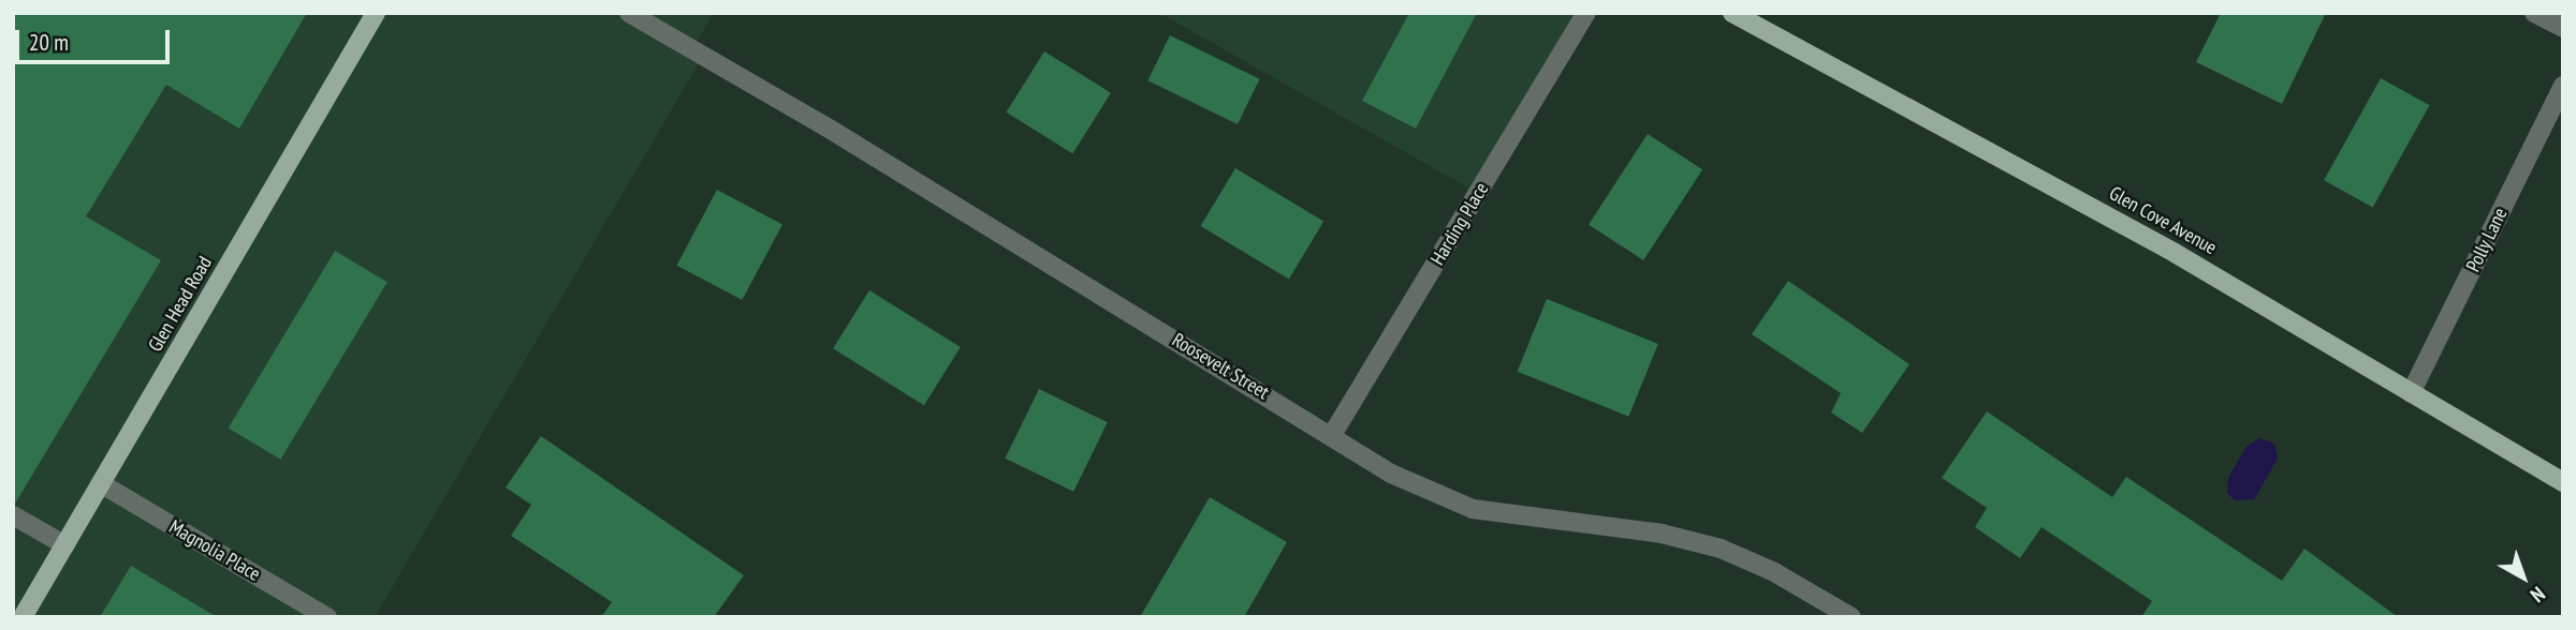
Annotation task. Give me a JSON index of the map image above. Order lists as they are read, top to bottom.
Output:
{
  "streets": {
    "main road": ["Glen Cove Avenue", "Glen Head Road"],
    "street": [
      "Harding Place",
      "Polly Lane",
      "Roosevelt Street",
      "Magnolia Place"
    ]
  },
  "crossings": [
    ["Glen Cove Avenue", "Polly Lane"],
    ["Harding Place", "Roosevelt Street"],
    ["Glen Head Road", "Magnolia Place"]
  ],
  "scale_bar": "20 m",
  "north": "bottom right"
}
